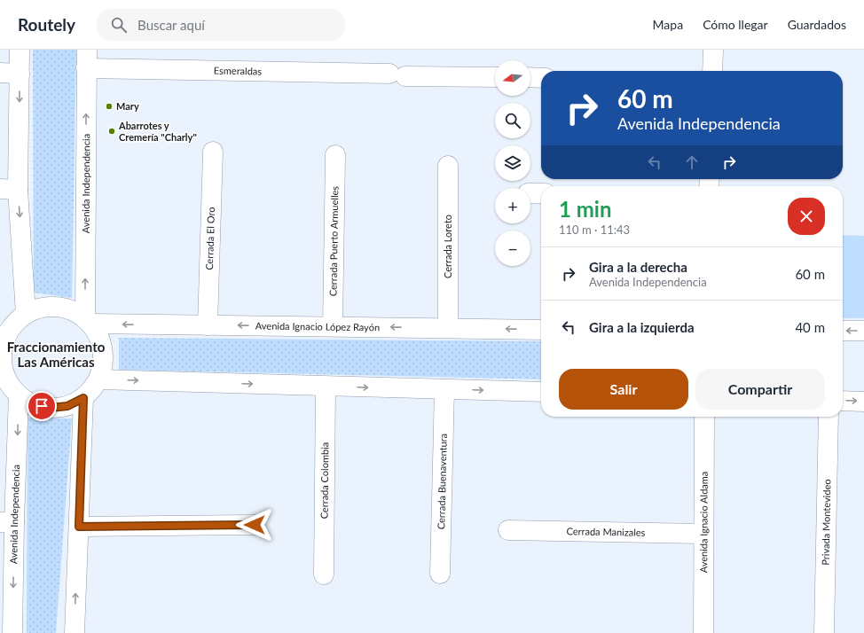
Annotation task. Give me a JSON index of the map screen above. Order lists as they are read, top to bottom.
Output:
{
  "streets": {
    "street": [
      "Esmeraldas",
      "Avenida Independencia",
      "Cerrada El Oro",
      "Cerrada Puerto Armuelles",
      "Cerrada Loreto",
      "Avenida Ignacio López Rayón",
      "Cerrada Colombia",
      "Cerrada Buenaventura",
      "Avenida Ignacio Aldama",
      "Privada Montevideo",
      "Cerrada Manizales"
    ]
  },
  "crossings": [
    ["Esmeraldas", "Avenida Independencia"],
    ["Avenida Independencia", "Avenida Ignacio López Rayón"],
    ["Cerrada El Oro", "Avenida Ignacio López Rayón"],
    ["Cerrada Puerto Armuelles", "Avenida Ignacio López Rayón"],
    ["Cerrada Loreto", "Avenida Ignacio López Rayón"],
    ["Avenida Ignacio Aldama", "Cerrada Manizales"]
  ],
  "districts": ["Fraccionamiento Las Américas"],
  "places": ["Mary", "Abarrotes y Cremería \"Charly\""],
  "north": "left",
  "page": {
    "header": "Routely",
    "search": "Buscar aquí",
    "nav": ["Mapa", "Cómo llegar", "Guardados"],
    "map_buttons": ["+", "−"],
    "turn": ["60 m", "Avenida Independencia"],
    "heading": ["1 min", "110 m · 11:43"],
    "list": [
      {
        "name": "Gira a la derecha",
        "note": "Avenida Independencia",
        "value": "60 m"
      },
      {
        "name": "Gira a la izquierda",
        "value": "40 m"
      }
    ],
    "buttons": ["Salir", "Compartir"]
  }
}
